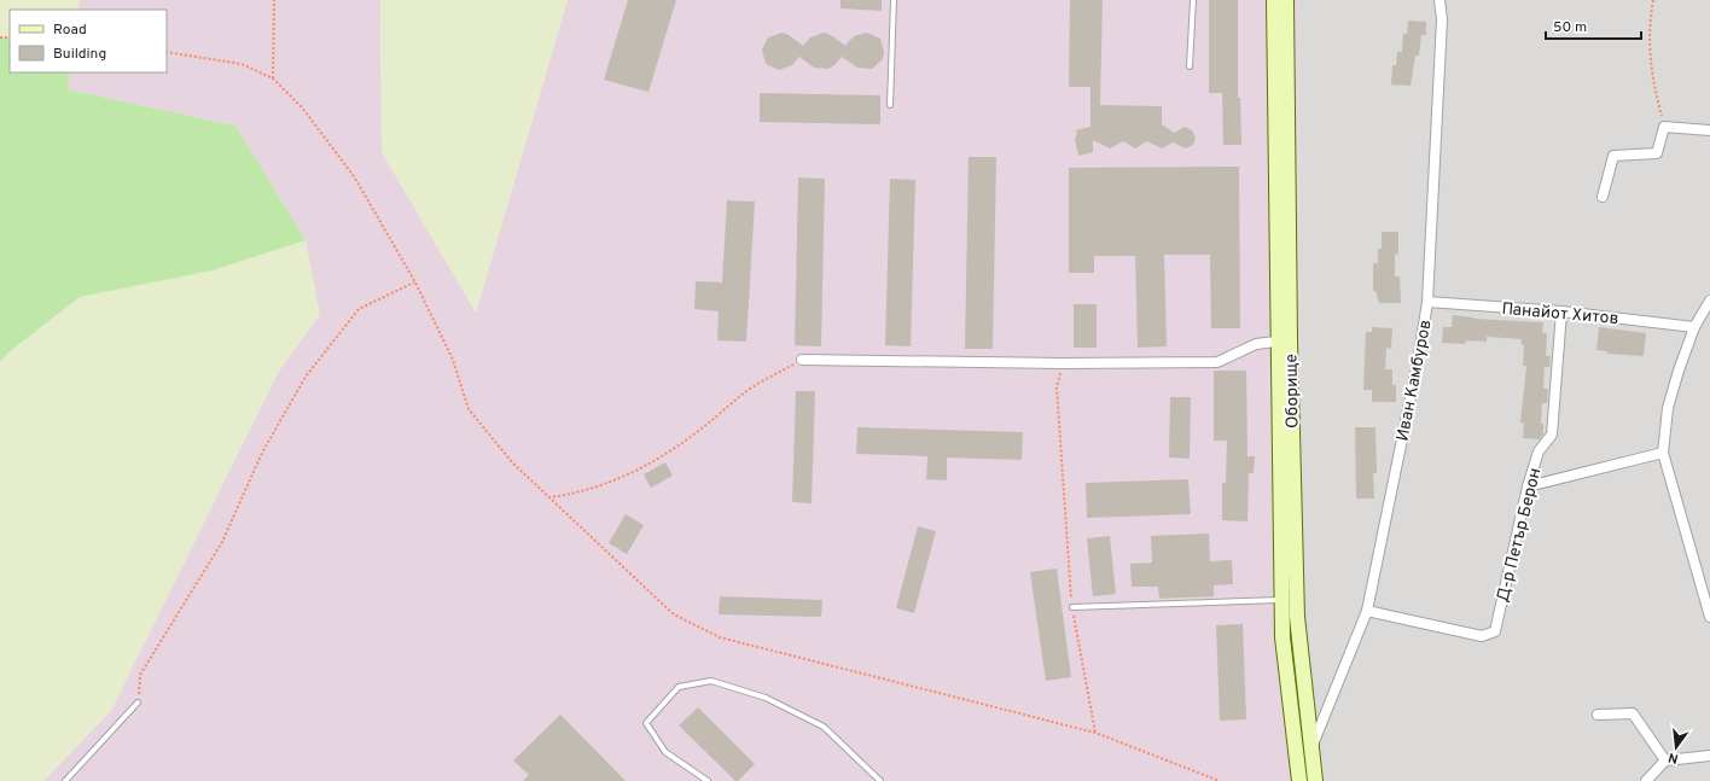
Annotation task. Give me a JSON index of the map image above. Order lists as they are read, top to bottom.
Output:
{
  "streets": {
    "main road": ["Оборище"],
    "street": ["Панайот Хитов", "Иван Камбуров", "Д-р Петър Берон"]
  },
  "crossings": [
    ["Панайот Хитов", "Иван Камбуров"],
    ["Панайот Хитов", "Д-р Петър Берон"],
    ["Иван Камбуров", "Оборище"],
    ["Иван Камбуров", "Д-р Петър Берон"]
  ],
  "legend": ["Road", "Building"],
  "scale_bar": "50 m",
  "north": "bottom"
}
